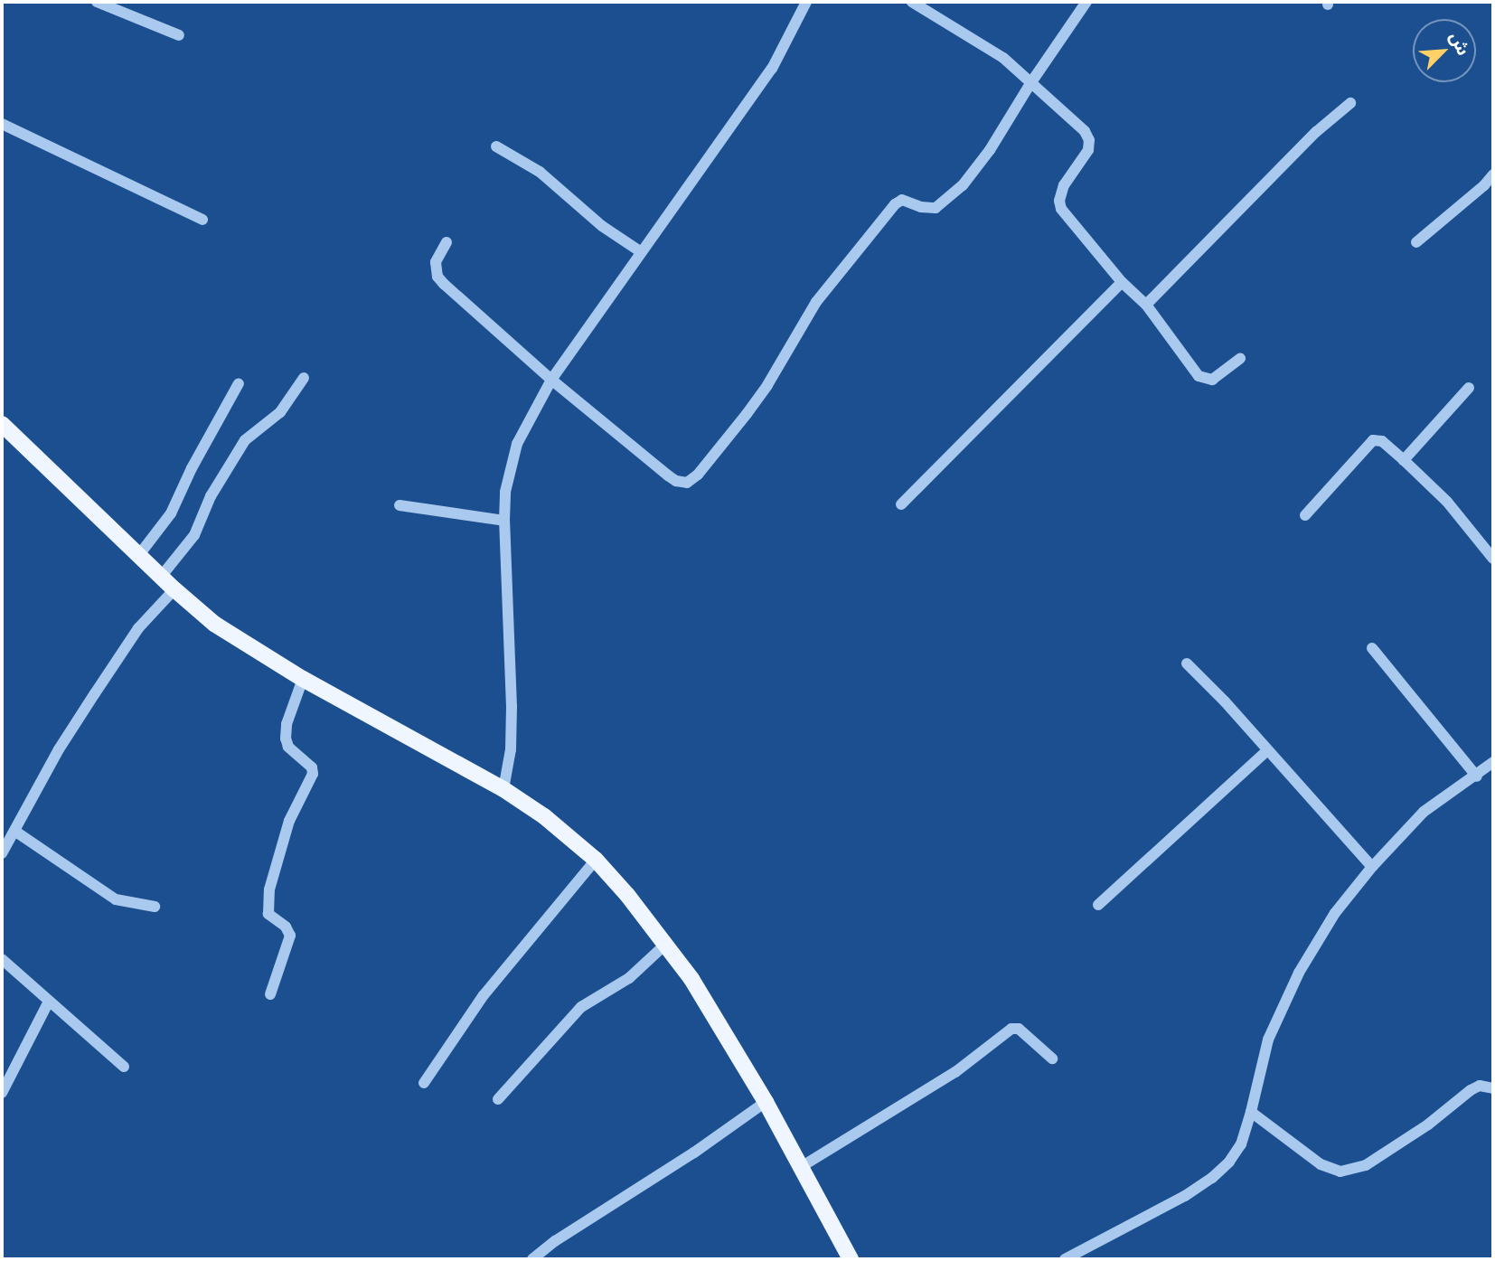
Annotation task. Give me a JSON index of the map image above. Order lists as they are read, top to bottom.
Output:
{
  "north": "top right"
}
